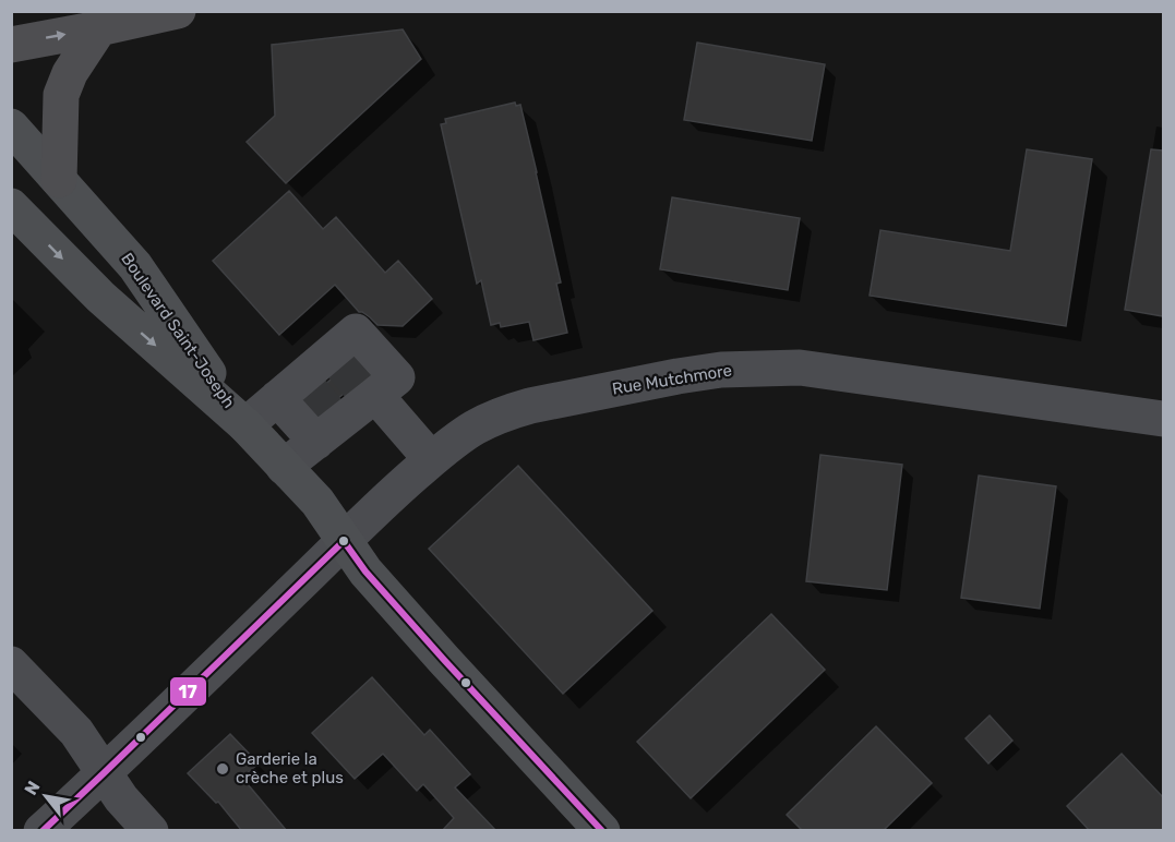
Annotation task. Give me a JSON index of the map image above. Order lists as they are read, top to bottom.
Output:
{
  "streets": {
    "main road": ["Boulevard Saint-Joseph"],
    "street": ["Rue Mutchmore"]
  },
  "crossings": [
    ["Boulevard Saint-Joseph", "Rue Mutchmore"]
  ],
  "places": ["Garderie la crèche et plus"],
  "lines": ["transit line 17"],
  "north": "top left"
}
